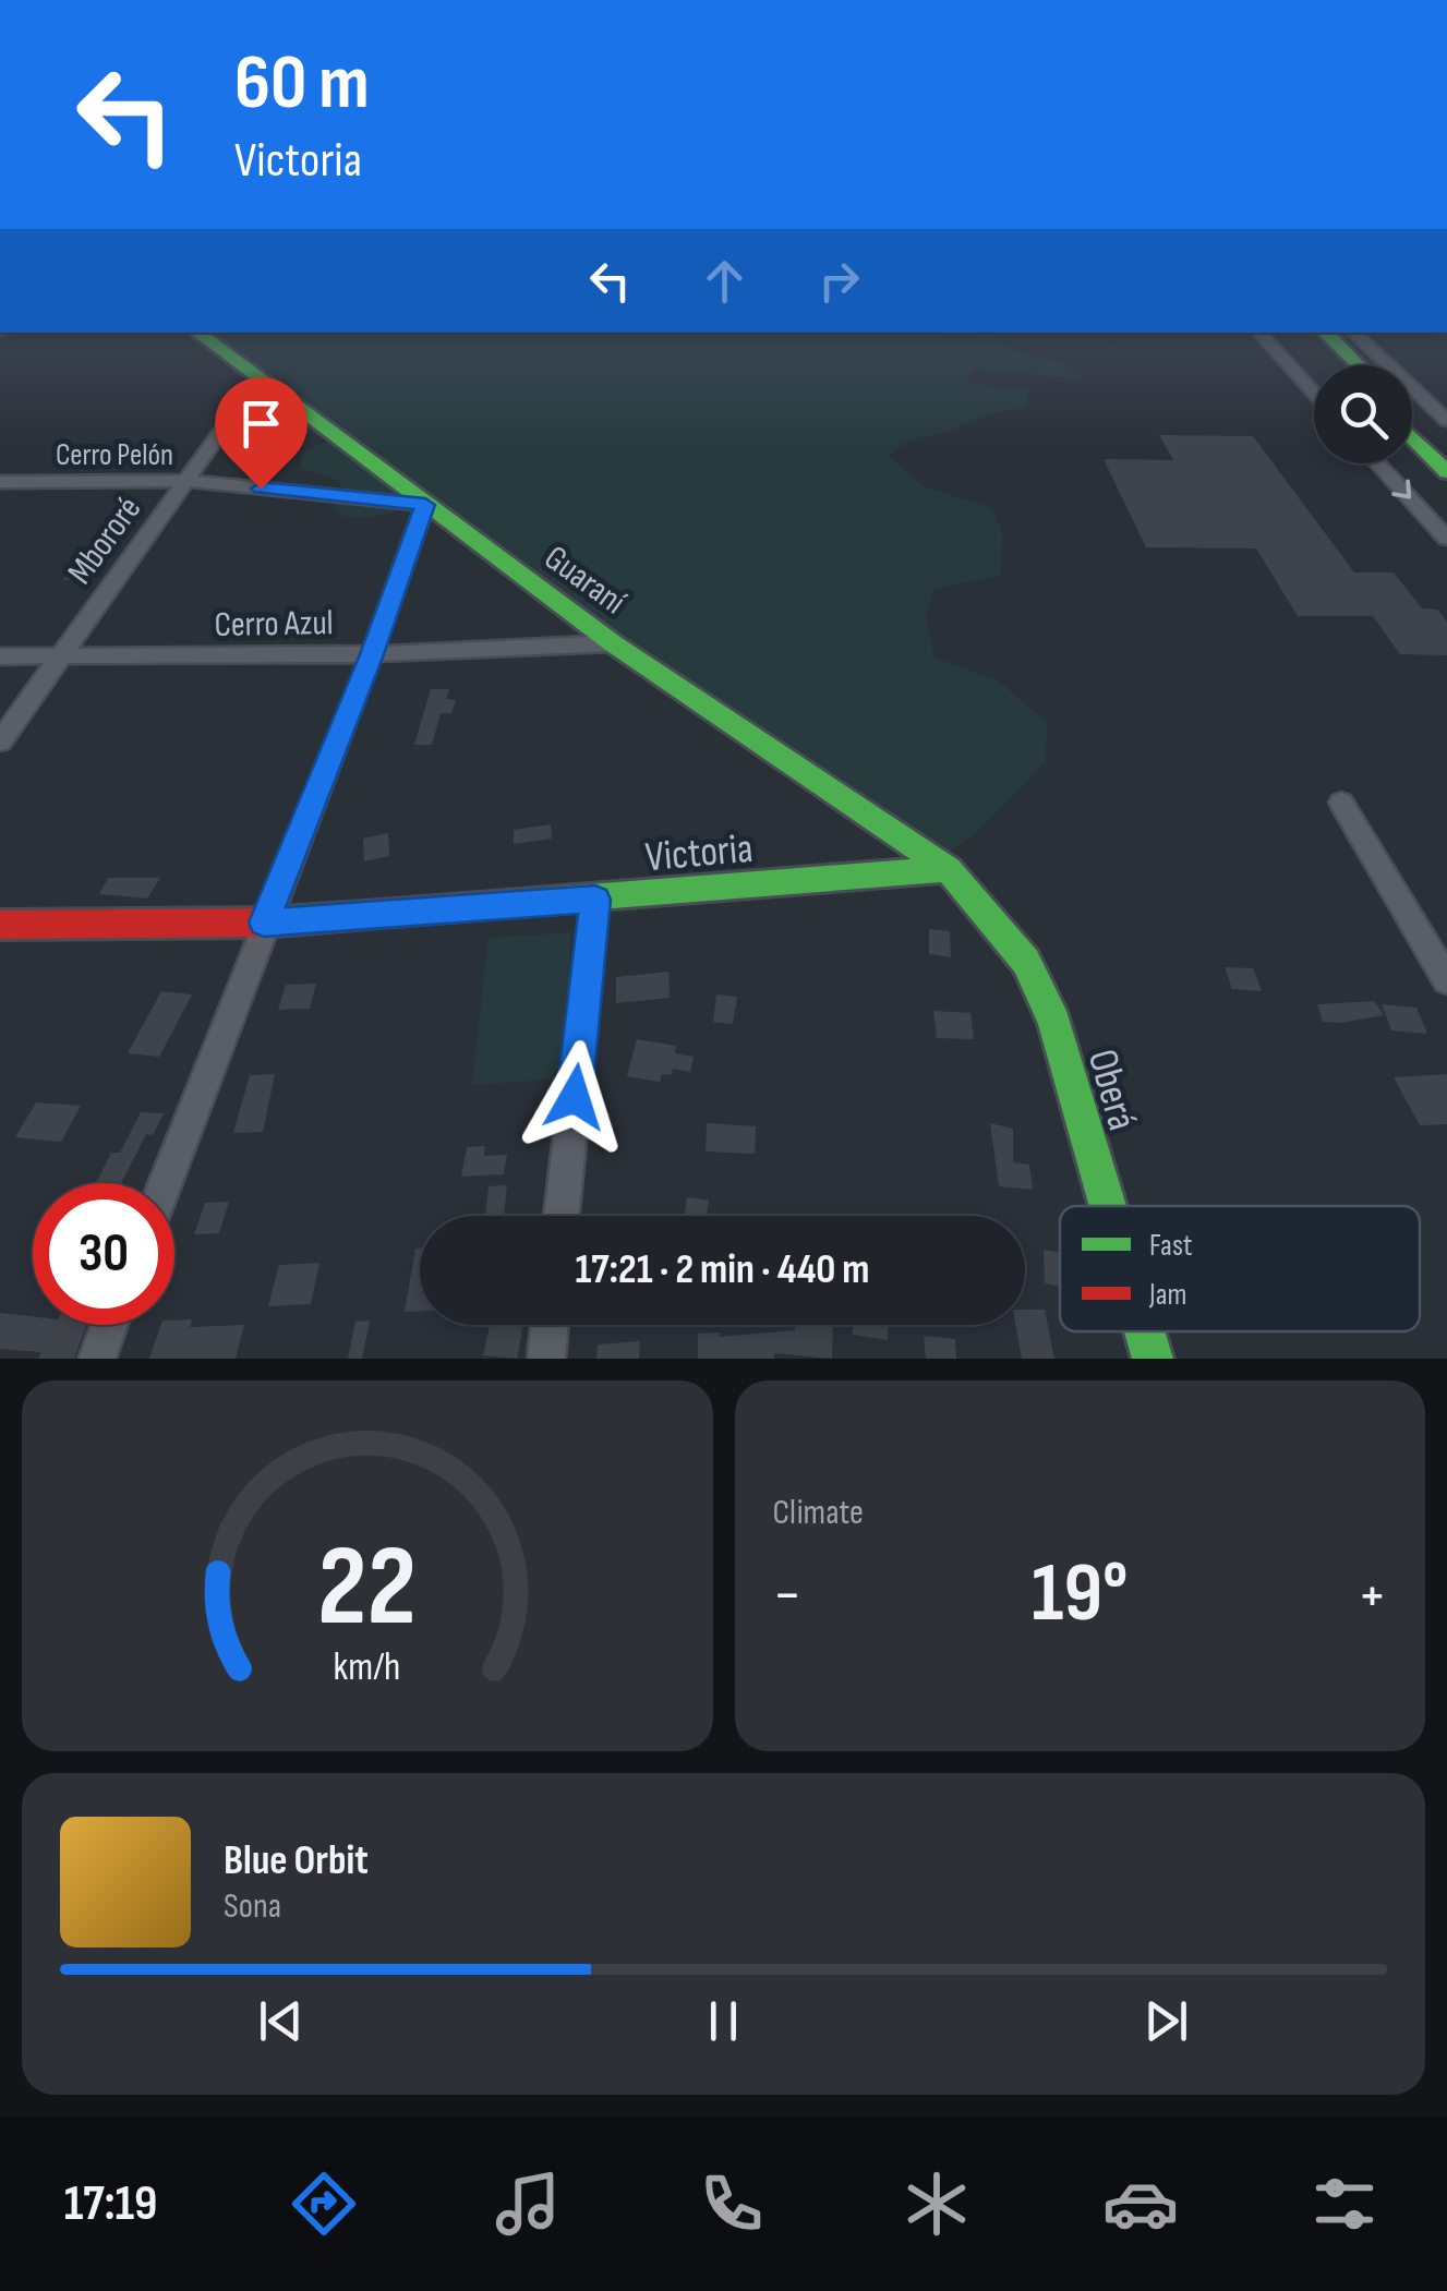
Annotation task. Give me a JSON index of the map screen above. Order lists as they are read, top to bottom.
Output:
{
  "streets": {
    "main road": ["Guaraní", "Victoria", "Oberá"],
    "street": ["Cerro Pelón", "Mbororé", "Cerro Azul"]
  },
  "crossings": [
    ["Cerro Pelón", "Mbororé"],
    ["Cerro Pelón", "Guaraní"],
    ["Mbororé", "Guaraní"],
    ["Mbororé", "Cerro Azul"],
    ["Guaraní", "Cerro Azul"],
    ["Guaraní", "Victoria"],
    ["Guaraní", "Oberá"],
    ["Victoria", "Oberá"]
  ],
  "legend": ["Fast", "Jam"],
  "page": {
    "turn": ["60 m", "Victoria"],
    "limit": "30",
    "trip": "17:21 · 2 min · 440 m",
    "tile": "Climate",
    "heat": ["−", "19°", "+"],
    "song": ["Blue Orbit", "Sona"],
    "tabs": "17:19",
    "gauge": ["22", "km/h"]
  }
}
